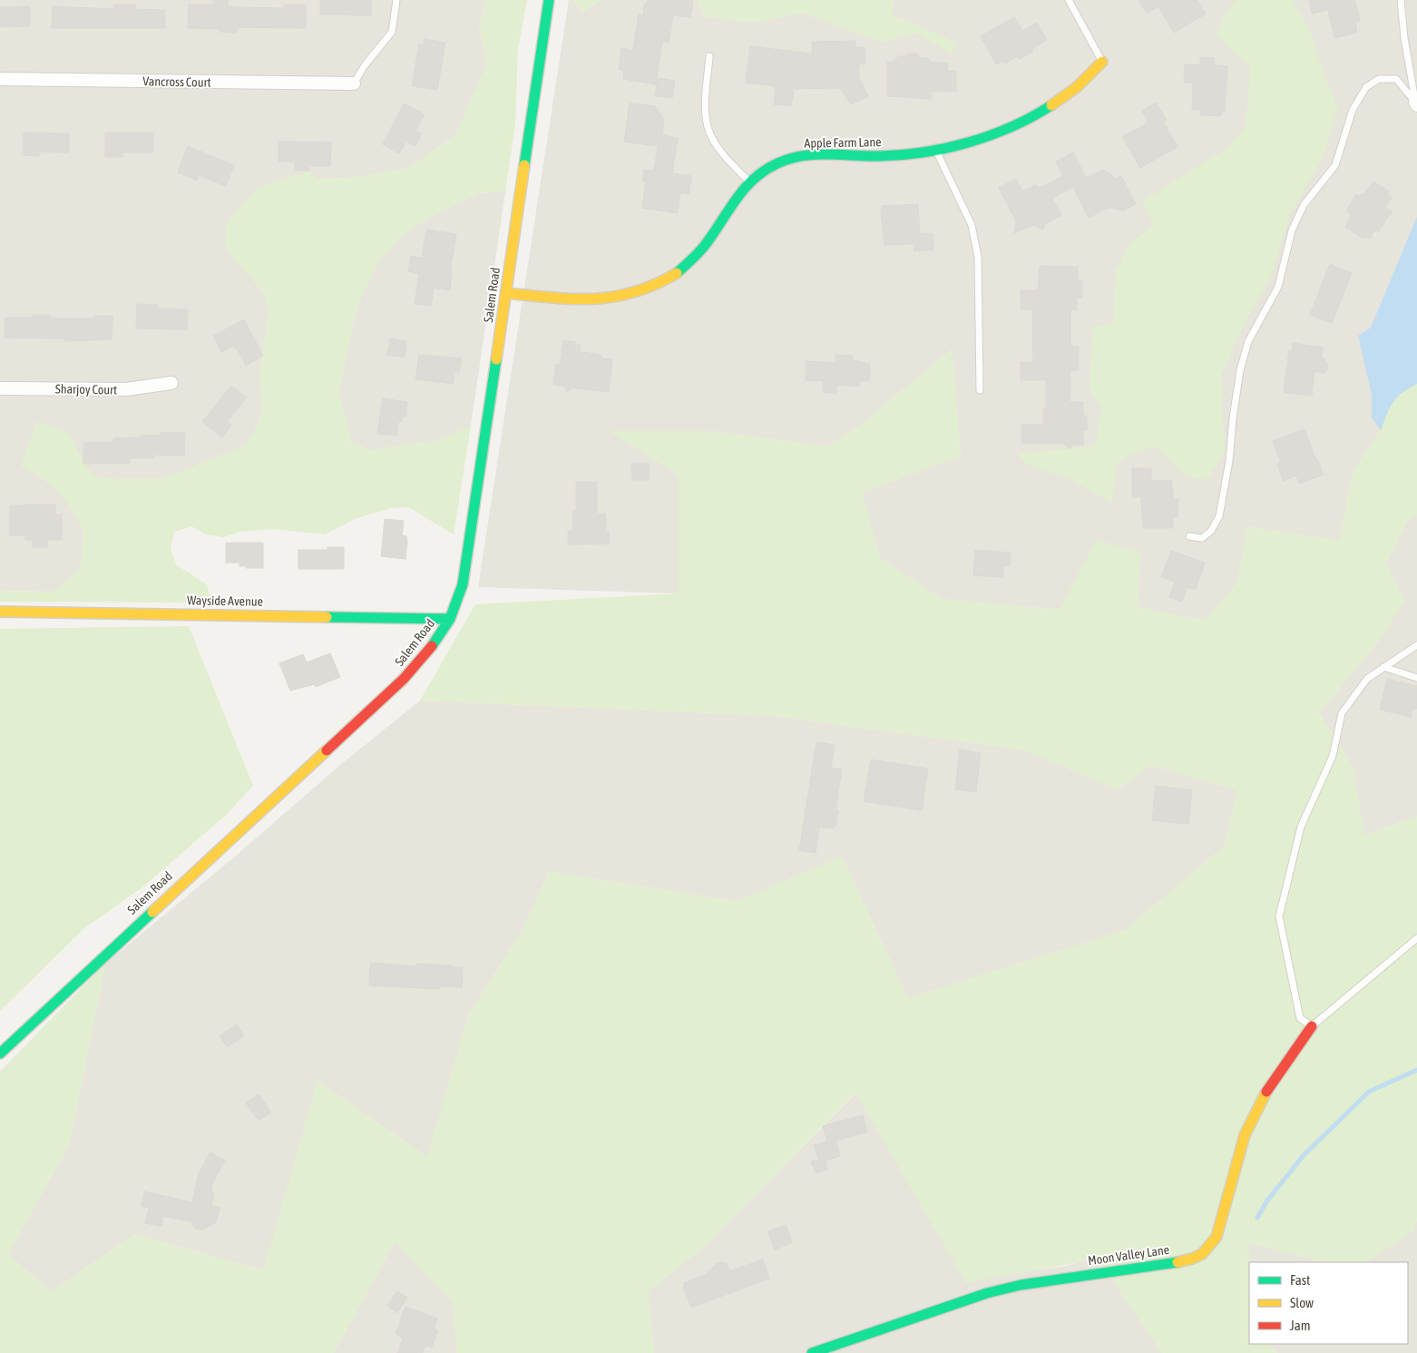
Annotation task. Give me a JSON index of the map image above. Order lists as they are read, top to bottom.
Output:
{
  "streets": {
    "street": [
      "Vancross Court",
      "Apple Farm Lane",
      "Salem Road",
      "Sharjoy Court",
      "Wayside Avenue",
      "Moon Valley Lane"
    ]
  },
  "crossings": [
    ["Apple Farm Lane", "Salem Road"],
    ["Salem Road", "Wayside Avenue"]
  ],
  "legend": ["Fast", "Slow", "Jam"]
}
